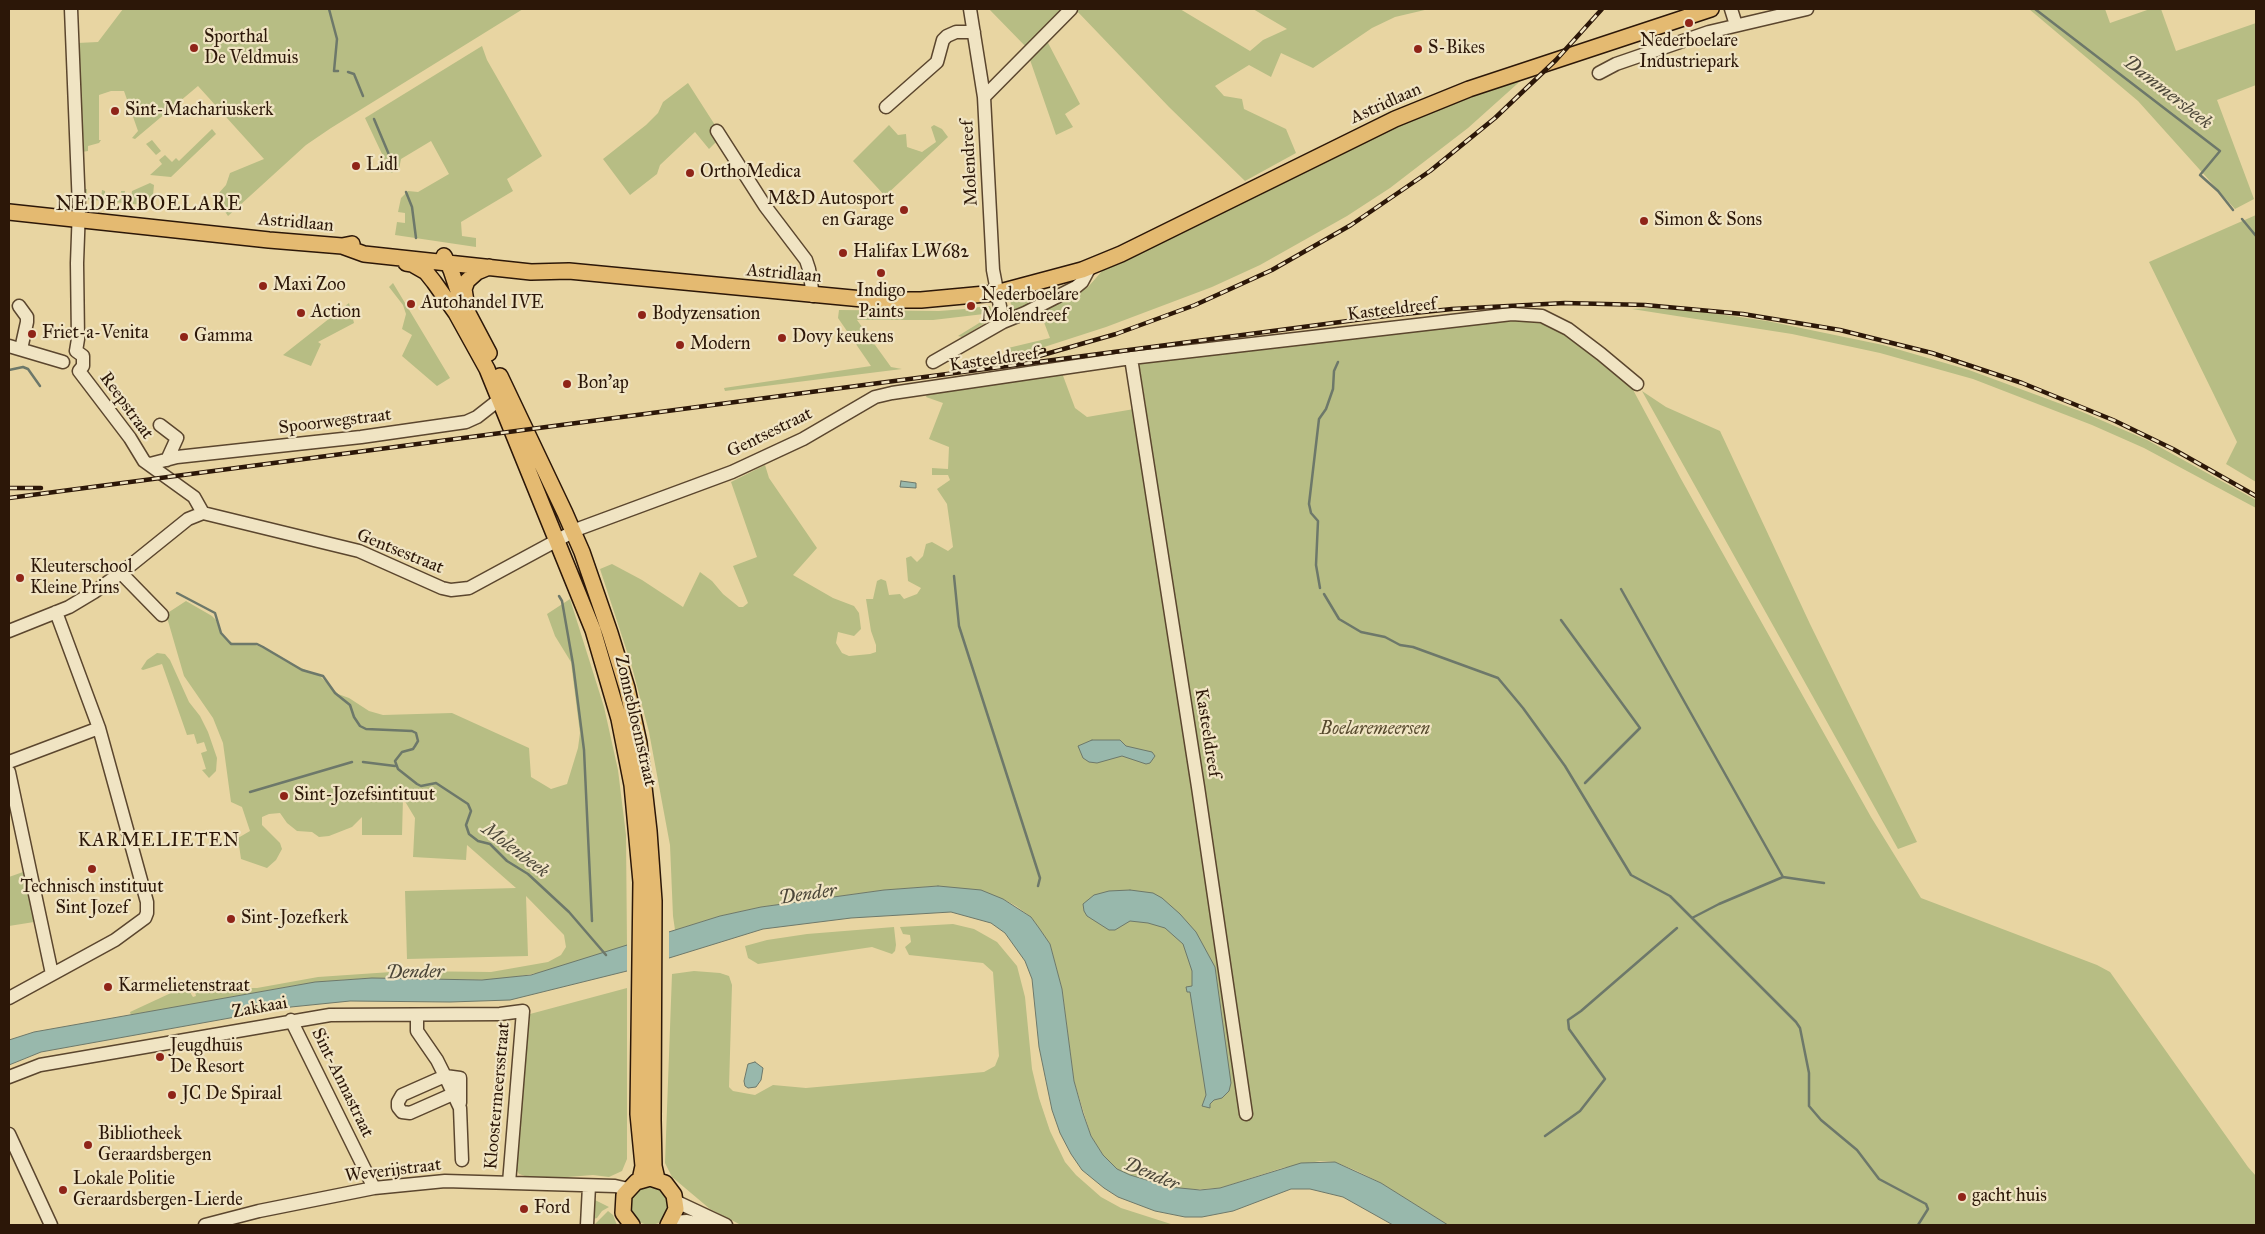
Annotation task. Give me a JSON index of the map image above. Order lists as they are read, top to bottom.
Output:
{
  "streets": {
    "main road": ["Astridlaan", "Zonnebloemstraat"],
    "street": [
      "Molendreef",
      "Kasteeldreef",
      "Reepstraat",
      "Spoorwegstraat",
      "Gentsestraat",
      "Zakkaai",
      "Sint-Annastraat",
      "Kloostermeersstraat",
      "Weverijstraat"
    ]
  },
  "crossings": [
    ["Astridlaan", "Molendreef"],
    ["Astridlaan", "Zonnebloemstraat"],
    ["Kasteeldreef", "Gentsestraat"],
    ["Reepstraat", "Spoorwegstraat"],
    ["Reepstraat", "Gentsestraat"],
    ["Spoorwegstraat", "Zonnebloemstraat"],
    ["Gentsestraat", "Zonnebloemstraat"],
    ["Zakkaai", "Sint-Annastraat"],
    ["Zakkaai", "Kloostermeersstraat"],
    ["Sint-Annastraat", "Weverijstraat"],
    ["Kloostermeersstraat", "Weverijstraat"]
  ],
  "districts": ["NEDERBOELARE", "KARMELIETEN"],
  "water": ["Dammersbeek", "Molenbeek", "Dender"],
  "parks": ["Boelaremeersen"],
  "places": [
    "Nederboelare Industriepark",
    "Sporthal De Veldmuis",
    "S-Bikes",
    "Sint-Machariuskerk",
    "Lidl",
    "OrthoMedica",
    "M&D Autosport en Garage",
    "Simon & Sons",
    "Halifax LW682",
    "Indigo Paints",
    "Maxi Zoo",
    "Autohandel IVE",
    "Nederboelare Molendreef",
    "Action",
    "Bodyzensation",
    "Friet-a-Venita",
    "Gamma",
    "Dovy keukens",
    "Modern",
    "Bon'ap",
    "Kleuterschool Kleine Prins",
    "Sint-Jozefsintituut",
    "Technisch instituut Sint Jozef",
    "Sint-Jozefkerk",
    "Karmelietenstraat",
    "Jeugdhuis De Resort",
    "JC De Spiraal",
    "Bibliotheek Geraardsbergen",
    "Lokale Politie Geraardsbergen-Lierde",
    "gacht huis",
    "Ford"
  ]
}
